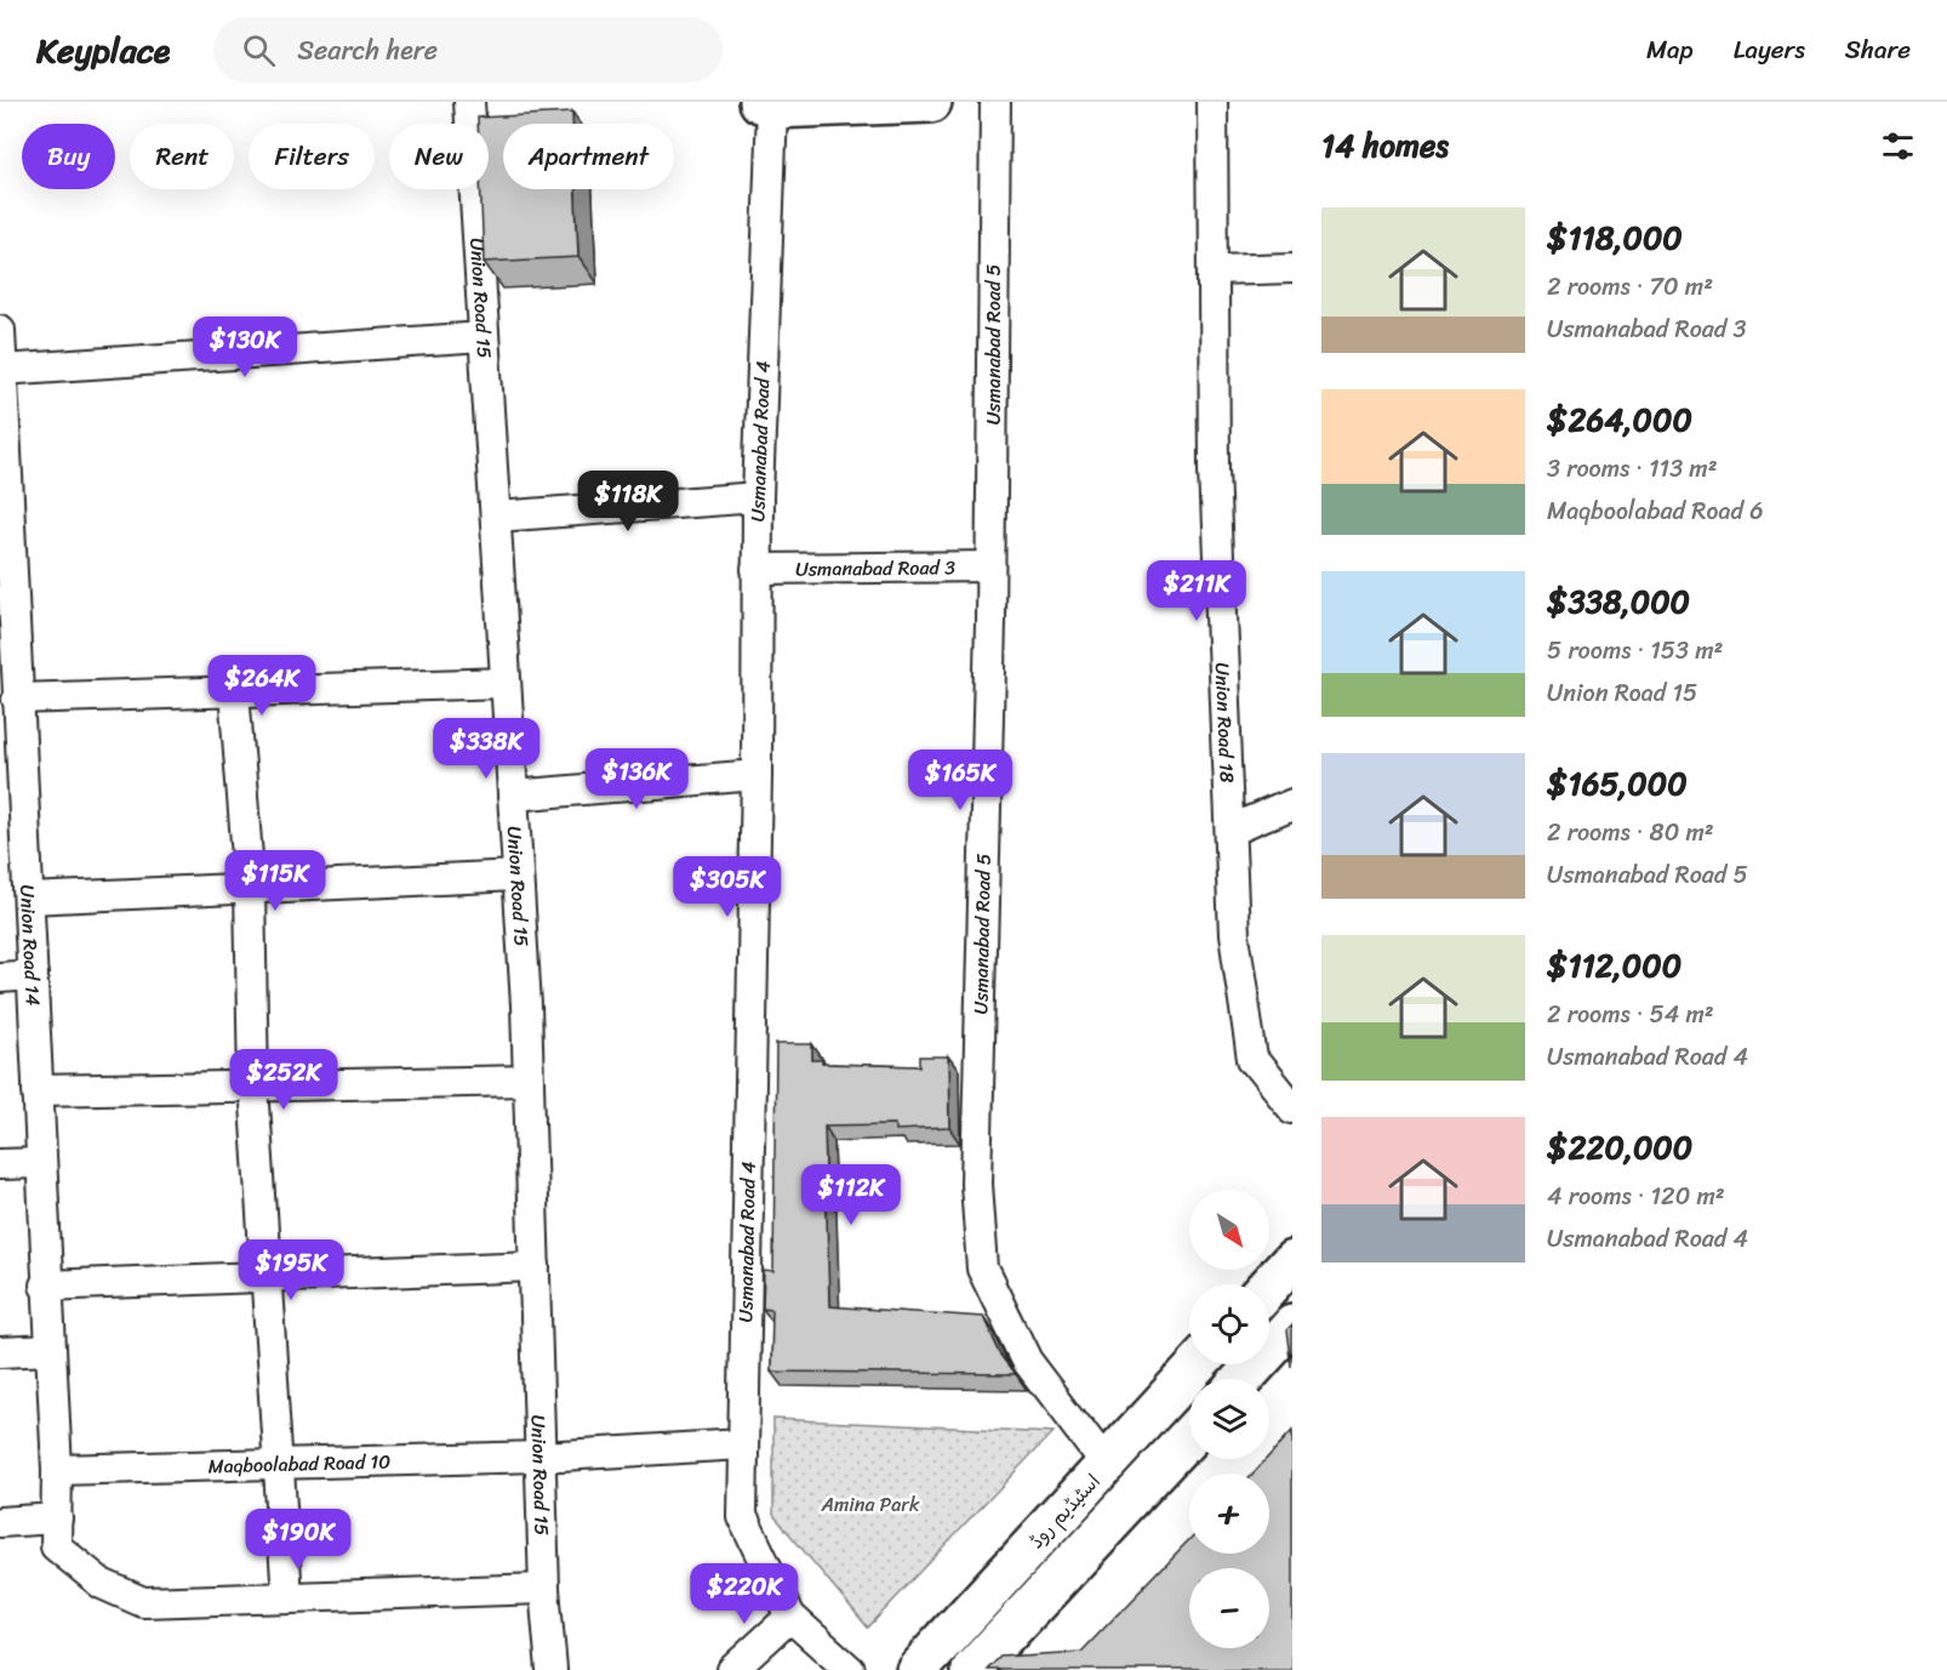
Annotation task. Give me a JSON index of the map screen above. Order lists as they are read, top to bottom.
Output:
{
  "streets": {
    "main road": ["اسٹیڈیم روڈ"],
    "street": [
      "Union Road 15",
      "Usmanabad Road 5",
      "Usmanabad Road 4",
      "Usmanabad Road 3",
      "Union Road 18",
      "Union Road 14",
      "Maqboolabad Road 10"
    ]
  },
  "crossings": [
    ["Union Road 15", "Maqboolabad Road 10"],
    ["Usmanabad Road 5", "Usmanabad Road 3"],
    ["Usmanabad Road 5", "اسٹیڈیم روڈ"],
    ["Usmanabad Road 4", "Usmanabad Road 3"],
    ["Union Road 14", "Maqboolabad Road 10"]
  ],
  "parks": ["Amina Park"],
  "north": "bottom right",
  "page": {
    "header": "Keyplace",
    "search": "Search here",
    "nav": ["Map", "Layers", "Share"],
    "heading": "14 homes",
    "chip": [
      "Buy",
      "Rent",
      "Filters",
      "New",
      "Apartment"
    ],
    "list": [
      {
        "name": "$118,000",
        "note": "2 rooms · 70 m² · Usmanabad Road 3"
      },
      {
        "name": "$264,000",
        "note": "3 rooms · 113 m² · Maqboolabad Road 6"
      },
      {
        "name": "$338,000",
        "note": "5 rooms · 153 m² · Union Road 15"
      },
      {
        "name": "$165,000",
        "note": "2 rooms · 80 m² · Usmanabad Road 5"
      },
      {
        "name": "$112,000",
        "note": "2 rooms · 54 m² · Usmanabad Road 4"
      },
      {
        "name": "$220,000",
        "note": "4 rooms · 120 m² · Usmanabad Road 4"
      }
    ],
    "price": [
      "$130K",
      "$118K",
      "$211K",
      "$264K",
      "$338K",
      "$136K",
      "$165K",
      "$115K",
      "$305K",
      "$252K",
      "$112K",
      "$195K",
      "$190K",
      "$220K"
    ],
    "map_buttons": ["+", "−"]
  }
}
